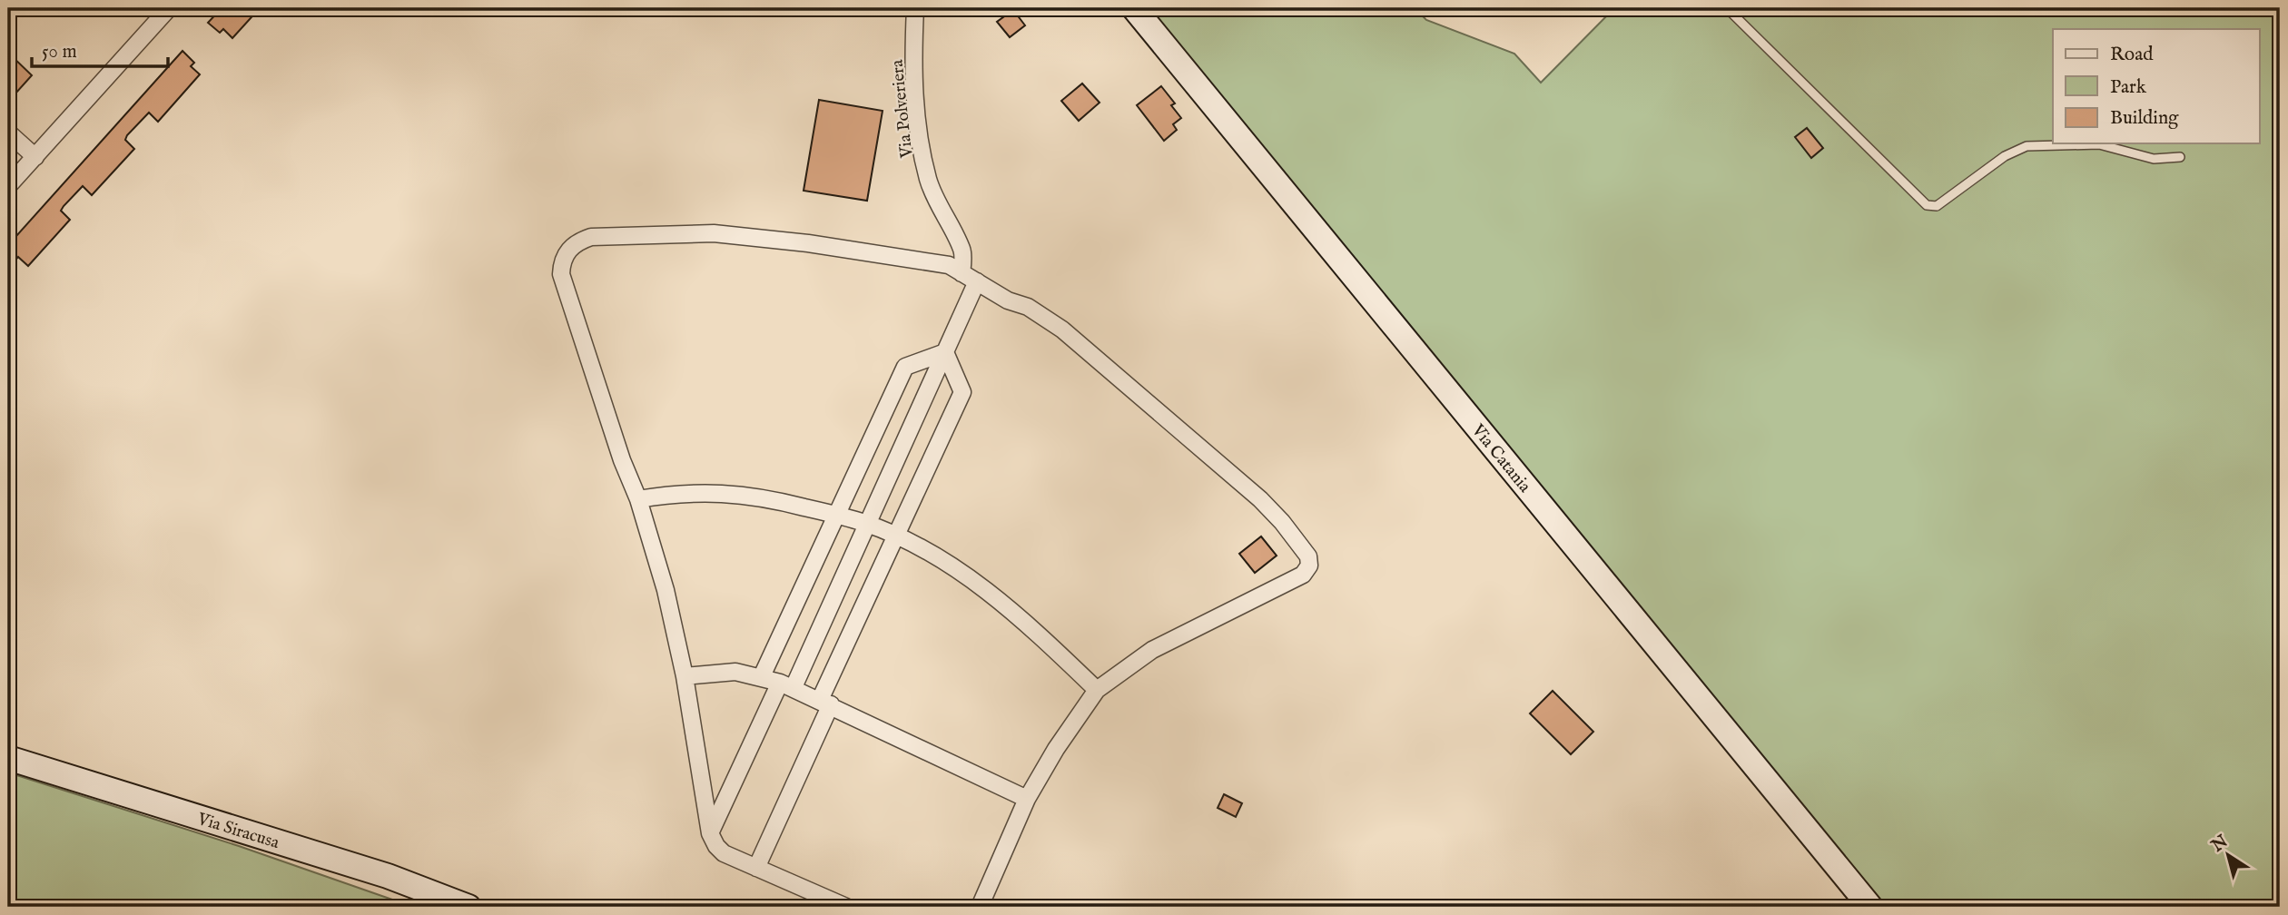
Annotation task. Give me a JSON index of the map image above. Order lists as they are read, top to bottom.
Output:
{
  "streets": {
    "street": ["Via Polveriera", "Via Catania", "Via Siracusa"]
  },
  "legend": ["Road", "Park", "Building"],
  "scale_bar": "50 m",
  "north": "top left"
}
